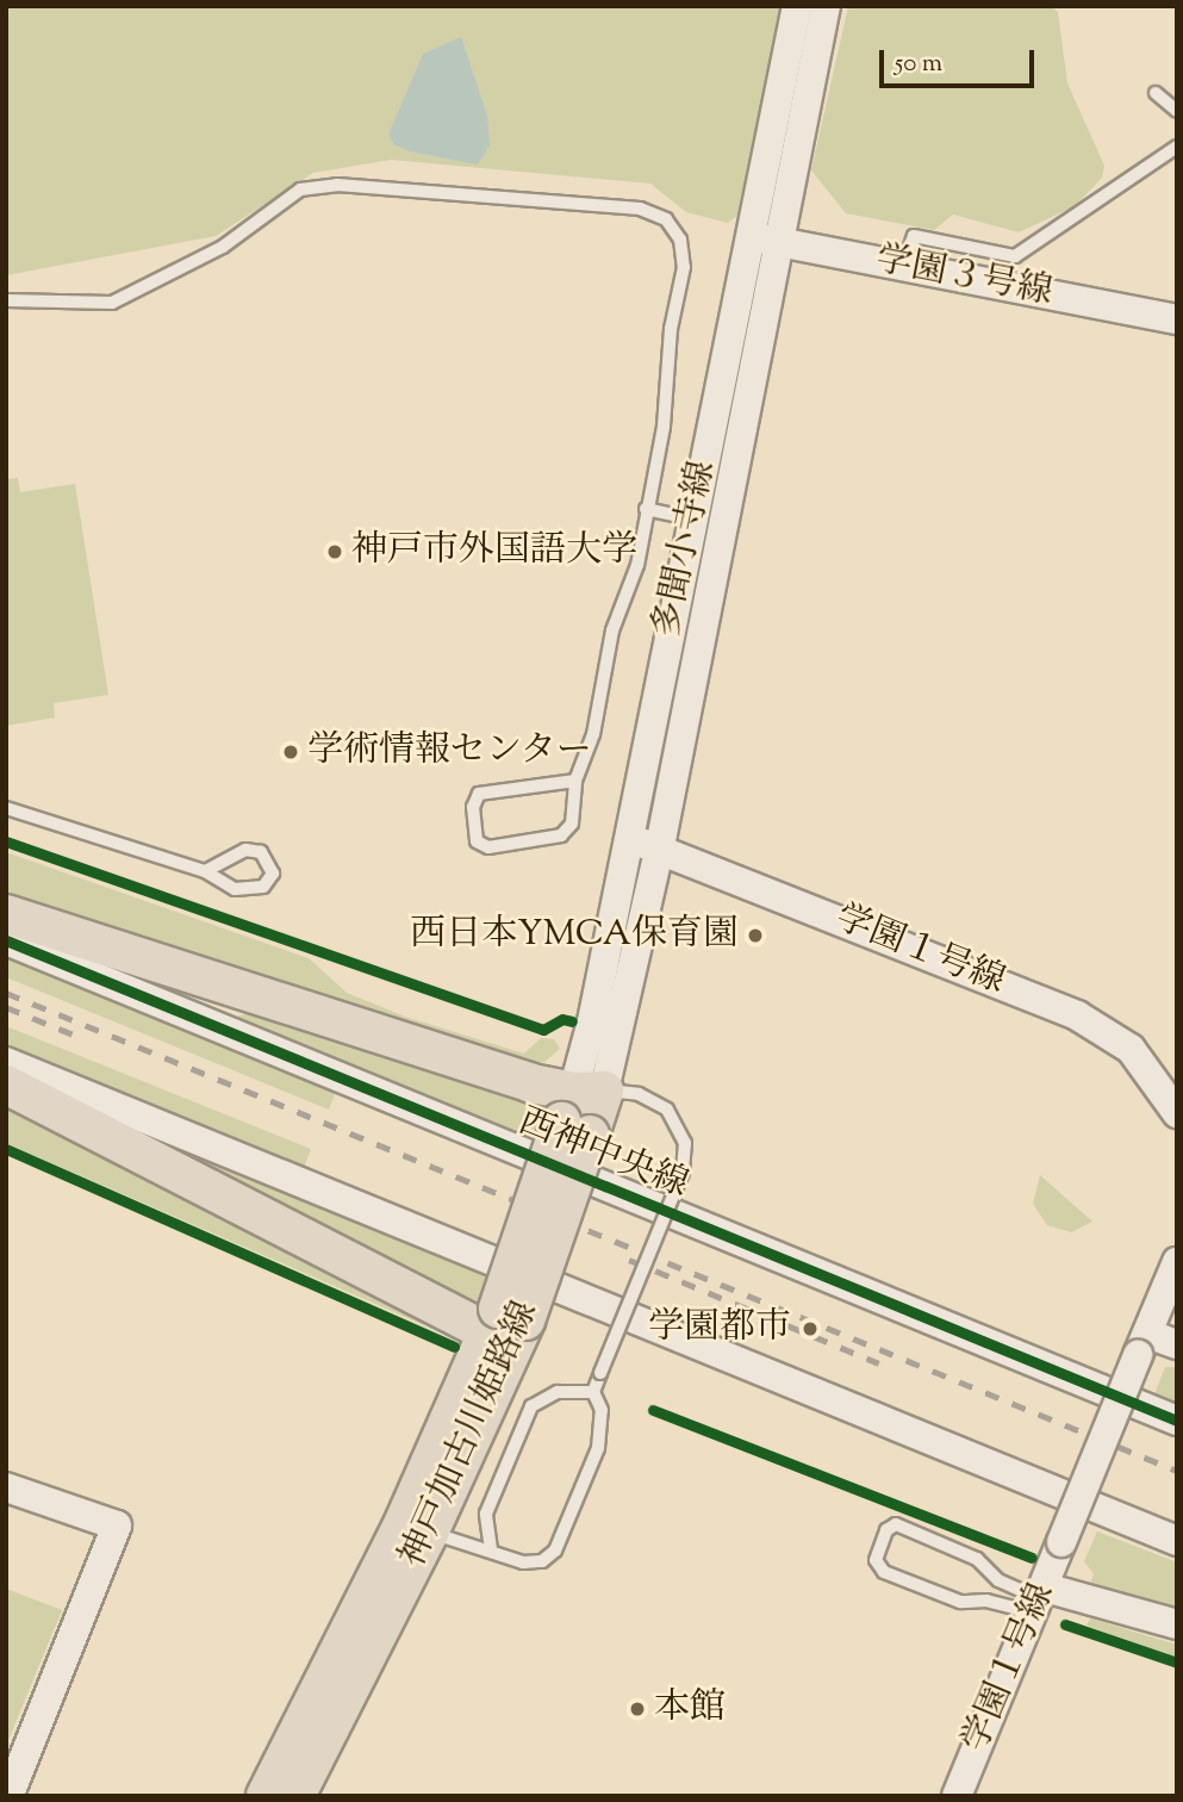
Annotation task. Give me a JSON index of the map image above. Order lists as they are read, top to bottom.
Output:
{
  "streets": {
    "main road": ["神戸加古川姫路線"],
    "street": [
      "学園３号線",
      "多聞小寺線",
      "学園１号線",
      "西神中央線"
    ]
  },
  "crossings": [
    ["学園３号線", "多聞小寺線"],
    ["多聞小寺線", "学園１号線"],
    ["多聞小寺線", "神戸加古川姫路線"]
  ],
  "places": [
    "神戸市外国語大学",
    "学術情報センター",
    "西日本YMCA保育園",
    "学園都市",
    "本館"
  ],
  "scale_bar": "50 m"
}
